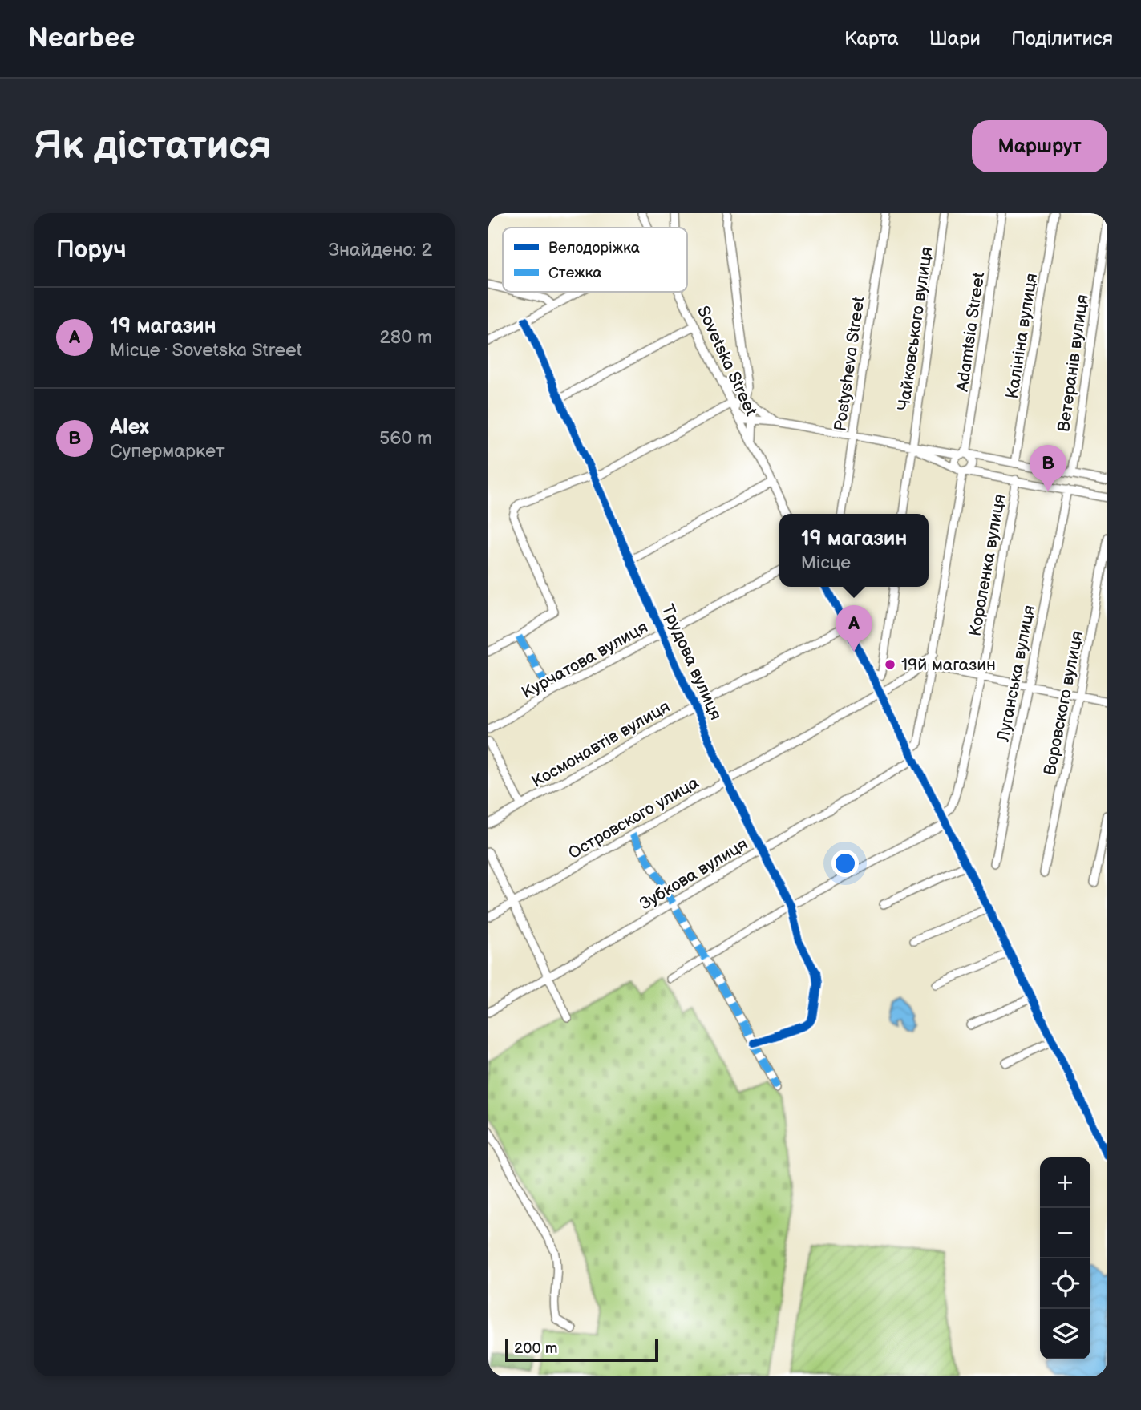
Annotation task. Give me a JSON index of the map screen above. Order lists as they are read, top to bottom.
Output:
{
  "streets": {
    "street": [
      "Чайковського вулиця",
      "Adamtsia Street",
      "Калініна вулиця",
      "Sovetska Street",
      "Ветеранів вулиця",
      "Postysheva Street",
      "Короленка вулиця",
      "Курчатова вулиця",
      "Трудова вулиця",
      "Луганська вулиця",
      "Воровского вулиця",
      "Космонавтів вулиця",
      "Островского улица",
      "Зубкова вулиця"
    ]
  },
  "crossings": [
    ["Курчатова вулиця", "Трудова вулиця"],
    ["Трудова вулиця", "Космонавтів вулиця"],
    ["Трудова вулиця", "Островского улица"],
    ["Трудова вулиця", "Зубкова вулиця"]
  ],
  "places": ["19й магазин"],
  "legend": ["Велодоріжка", "Стежка"],
  "scale_bar": "200 m",
  "page": {
    "header": "Nearbee",
    "nav": ["Карта", "Шари", "Поділитися"],
    "buttons": "Маршрут",
    "title": "Як дістатися",
    "heading": ["Поруч", "Знайдено: 2"],
    "list": [
      {
        "mark": "A",
        "name": "19 магазин",
        "note": "Місце · Sovetska Street",
        "value": "280 m"
      },
      {
        "mark": "B",
        "name": "Alex",
        "note": "Супермаркет",
        "value": "560 m"
      }
    ],
    "pins": ["B", "A"],
    "popup": ["19 магазин", "Місце"],
    "map_buttons": ["+", "−"],
    "scale": "200 m"
  }
}
